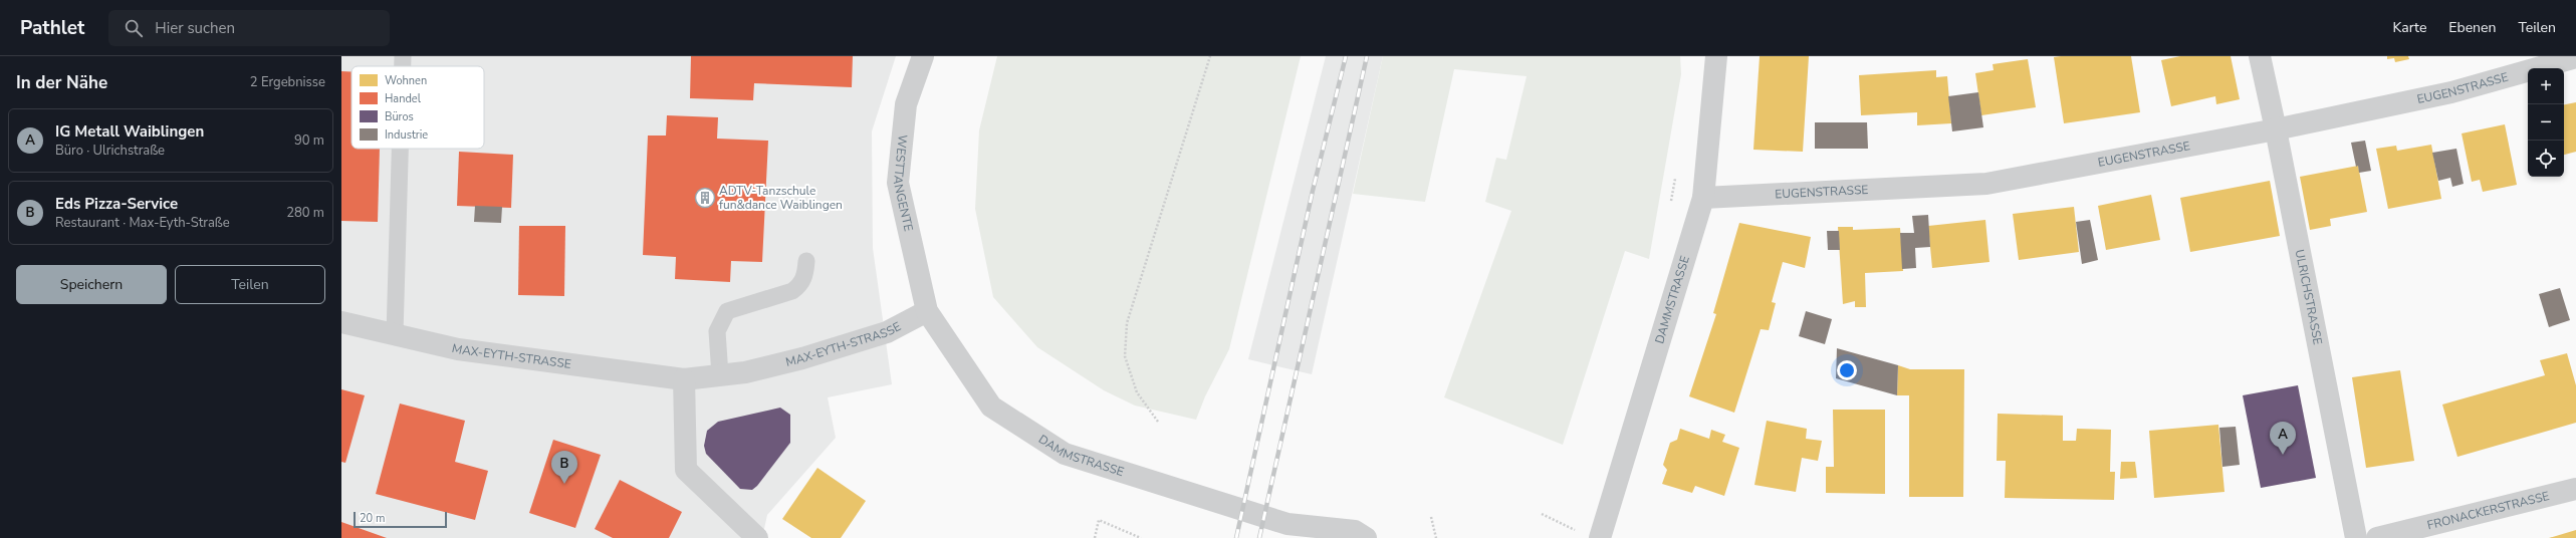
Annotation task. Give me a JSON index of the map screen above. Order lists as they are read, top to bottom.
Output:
{
  "streets": {
    "street": [
      "EUGENSTRASSE",
      "WESTTANGENTE",
      "ULRICHSTRASSE",
      "DAMMSTRASSE",
      "MAX-EYTH-STRASSE",
      "FRONACKERSTRASSE"
    ]
  },
  "crossings": [
    ["EUGENSTRASSE", "ULRICHSTRASSE"],
    ["EUGENSTRASSE", "DAMMSTRASSE"],
    ["WESTTANGENTE", "DAMMSTRASSE"],
    ["WESTTANGENTE", "MAX-EYTH-STRASSE"],
    ["DAMMSTRASSE", "MAX-EYTH-STRASSE"]
  ],
  "places": {
    "building": ["ADTV-Tanzschule fun&dance Waiblingen"]
  },
  "legend": [
    "Wohnen",
    "Handel",
    "Büros",
    "Industrie"
  ],
  "scale_bar": "20 m",
  "page": {
    "header": "Pathlet",
    "search": "Hier suchen",
    "nav": ["Karte", "Ebenen", "Teilen"],
    "heading": ["In der Nähe", "2 Ergebnisse"],
    "map_buttons": ["+", "−"],
    "list": [
      {
        "mark": "A",
        "name": "IG Metall Waiblingen",
        "note": "Büro · Ulrichstraße",
        "value": "90 m"
      },
      {
        "mark": "B",
        "name": "Eds Pizza-Service",
        "note": "Restaurant · Max-Eyth-Straße",
        "value": "280 m"
      }
    ],
    "buttons": ["Speichern", "Teilen"],
    "pins": ["A", "B"],
    "scale": "20 m"
  }
}
